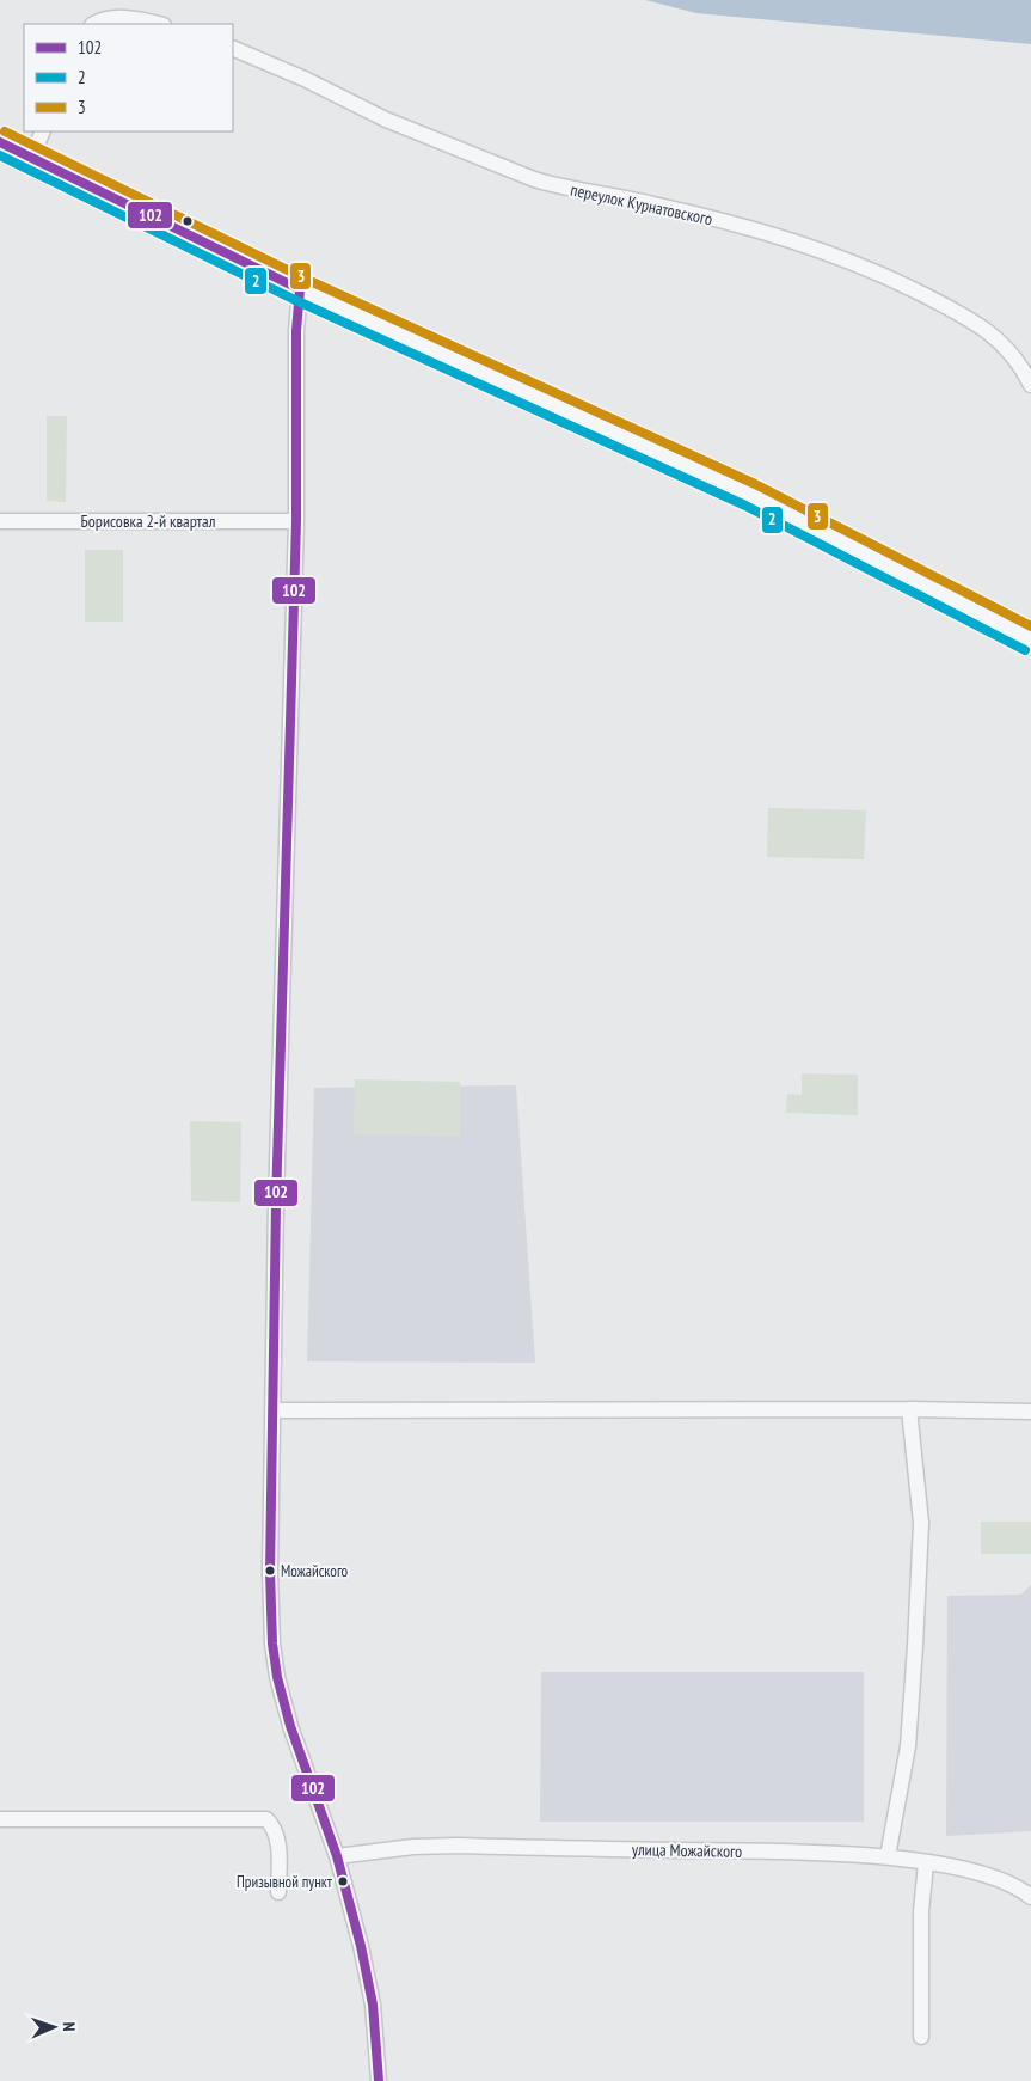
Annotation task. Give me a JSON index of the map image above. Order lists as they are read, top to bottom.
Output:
{
  "streets": {
    "street": ["переулок Курнатовского", "Борисовка 2-й квартал", "улица Можайского"]
  },
  "places": ["Можайского", "Призывной пункт"],
  "lines": ["transit line 3", "transit line 102", "transit line 2"],
  "legend": ["102", "2", "3"],
  "north": "right"
}
